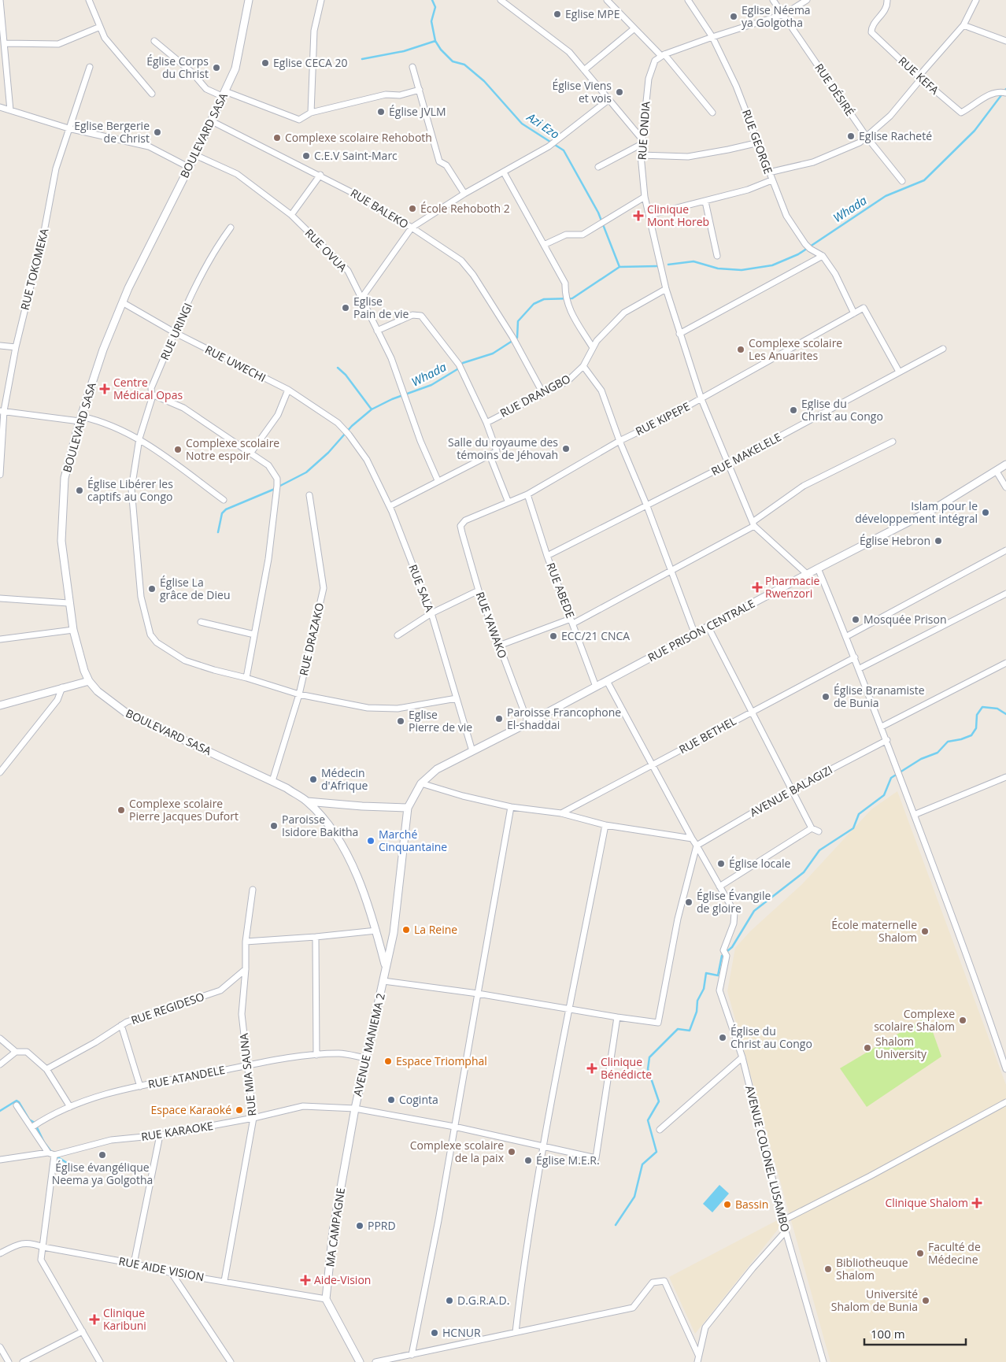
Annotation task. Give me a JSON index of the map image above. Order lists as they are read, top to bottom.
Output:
{
  "streets": {
    "street": [
      "RUE KEFA",
      "RUE DÉSIRÉ",
      "RUE ONDIA",
      "BOULEVARD SASA",
      "RUE GEORGE",
      "RUE BALEKO",
      "RUE OVUA",
      "RUE TOKOMEKA",
      "RUE URINGI",
      "RUE UWECHI",
      "RUE DRANGBO",
      "RUE KIPEPE",
      "RUE MAKELELE",
      "RUE SALA",
      "RUE ABEDE",
      "RUE YAWAKO",
      "RUE PRISON CENTRALE",
      "RUE DRAZAKO",
      "RUE BETHEL",
      "AVENUE BALAGIZI",
      "RUE REGIDESO",
      "AVENUE MANIEMA 2",
      "RUE MIA SAUNA",
      "RUE ATANDELE",
      "RUE KARAOKE",
      "AVENUE COLONEL LUSAMBO",
      "MA CAMPAGNE",
      "RUE AIDE VISION"
    ]
  },
  "crossings": [
    ["RUE ONDIA", "RUE DRANGBO"],
    ["RUE ONDIA", "RUE KIPEPE"],
    ["RUE ONDIA", "RUE MAKELELE"],
    ["BOULEVARD SASA", "RUE BALEKO"],
    ["BOULEVARD SASA", "RUE OVUA"],
    ["BOULEVARD SASA", "RUE UWECHI"],
    ["BOULEVARD SASA", "RUE PRISON CENTRALE"],
    ["BOULEVARD SASA", "RUE DRAZAKO"],
    ["BOULEVARD SASA", "AVENUE MANIEMA 2"],
    ["RUE BALEKO", "RUE DRANGBO"],
    ["RUE URINGI", "RUE UWECHI"],
    ["RUE URINGI", "RUE SALA"],
    ["RUE URINGI", "RUE DRAZAKO"],
    ["RUE UWECHI", "RUE SALA"],
    ["RUE KIPEPE", "RUE MAKELELE"],
    ["RUE KIPEPE", "RUE ABEDE"],
    ["RUE KIPEPE", "RUE YAWAKO"],
    ["RUE MAKELELE", "RUE ABEDE"],
    ["RUE SALA", "RUE PRISON CENTRALE"],
    ["RUE ABEDE", "RUE PRISON CENTRALE"],
    ["RUE YAWAKO", "RUE PRISON CENTRALE"],
    ["RUE PRISON CENTRALE", "AVENUE MANIEMA 2"],
    ["RUE PRISON CENTRALE", "AVENUE COLONEL LUSAMBO"],
    ["RUE BETHEL", "AVENUE COLONEL LUSAMBO"],
    ["AVENUE BALAGIZI", "AVENUE COLONEL LUSAMBO"],
    ["RUE REGIDESO", "RUE MIA SAUNA"],
    ["AVENUE MANIEMA 2", "RUE ATANDELE"],
    ["AVENUE MANIEMA 2", "RUE KARAOKE"],
    ["AVENUE MANIEMA 2", "MA CAMPAGNE"],
    ["RUE MIA SAUNA", "RUE ATANDELE"],
    ["RUE MIA SAUNA", "RUE KARAOKE"],
    ["RUE MIA SAUNA", "RUE AIDE VISION"],
    ["RUE KARAOKE", "MA CAMPAGNE"],
    ["MA CAMPAGNE", "RUE AIDE VISION"]
  ],
  "water": ["Azi Ezo", "Whada"],
  "places": {
    "other": [
      "Eglise MPE",
      "Eglise Néema ya Golgotha",
      "Eglise CECA 20",
      "Église Corps du Christ",
      "Église Viens et vois",
      "Église JVLM",
      "Eglise Bergerie de Christ",
      "Eglise Racheté",
      "Complexe scolaire Rehoboth",
      "C.E.V Saint-Marc",
      "École Rehoboth 2",
      "Eglise Pain de vie",
      "Complexe scolaire Les Anuarites",
      "Eglise du Christ au Congo",
      "Salle du royaume des témoins de Jéhovah",
      "Complexe scolaire Notre espoir",
      "Église Libérer les captifs au Congo",
      "Islam pour le développement intégral",
      "Église Hebron",
      "Église La grâce de Dieu",
      "Mosquée Prison",
      "ECC/21 CNCA",
      "Église Branamiste de Bunia",
      "Paroisse Francophone El-shaddai",
      "Eglise Pierre de vie",
      "Médecin d'Afrique",
      "Complexe scolaire Pierre Jacques Dufort",
      "Paroisse Isidore Bakitha",
      "Marché Cinquantaine",
      "Église locale",
      "Église Évangile de gloire",
      "La Reine",
      "École maternelle Shalom",
      "Complexe scolaire Shalom",
      "Église du Christ au Congo",
      "Shalom University",
      "Espace Triomphal",
      "Coginta",
      "Espace Karaoké",
      "Complexe scolaire de la paix",
      "Église évangélique Neema ya Golgotha",
      "Église M.E.R.",
      "Bassin",
      "PPRD",
      "Faculté de Médecine",
      "Bibliotheuque Shalom",
      "D.G.R.A.D.",
      "Université Shalom de Bunia",
      "HCNUR"
    ],
    "health": [
      "Clinique Mont Horeb",
      "Centre Médical Opas",
      "Pharmacie Rwenzori",
      "Clinique Bénédicte",
      "Clinique Shalom",
      "Aide-Vision",
      "Clinique Karibuni"
    ]
  },
  "scale_bar": "100 m"
}
